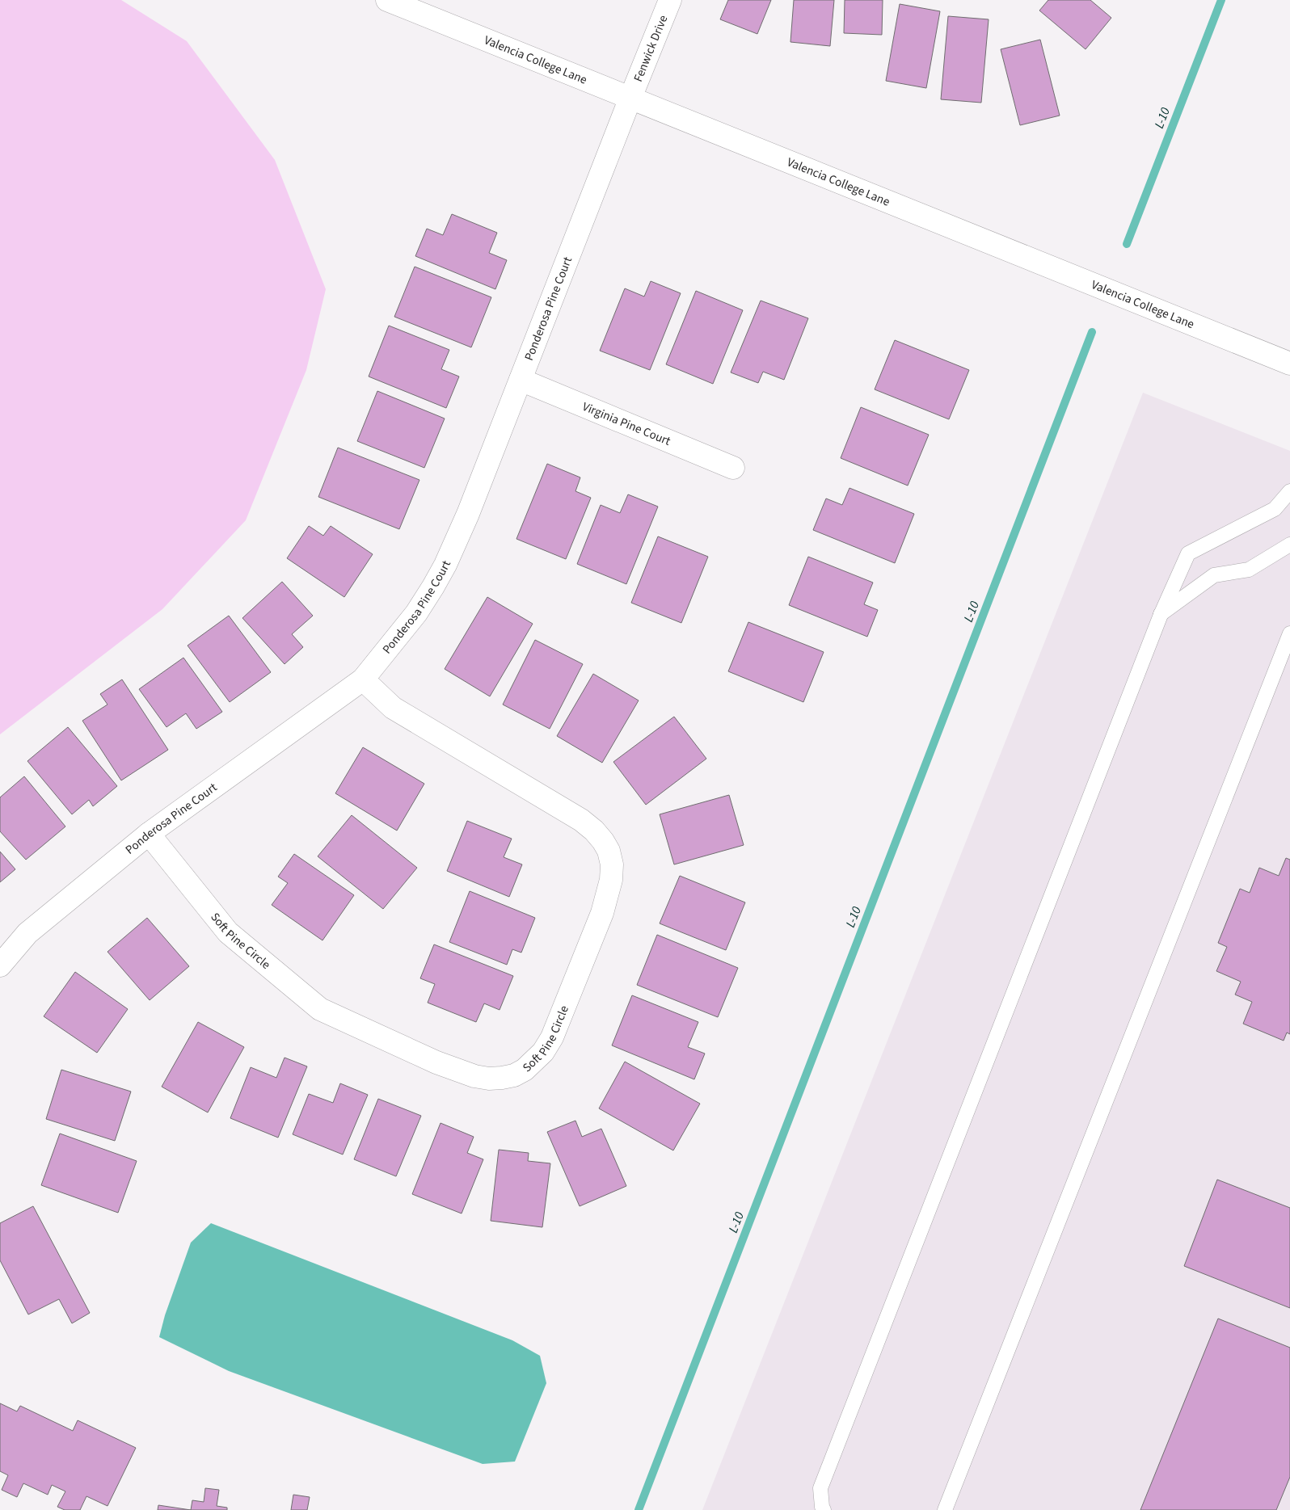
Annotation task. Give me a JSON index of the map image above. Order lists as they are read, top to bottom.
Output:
{
  "streets": {
    "street": [
      "Fenwick Drive",
      "Valencia College Lane",
      "Ponderosa Pine Court",
      "Virginia Pine Court",
      "Soft Pine Circle"
    ]
  },
  "crossings": [
    ["Fenwick Drive", "Valencia College Lane"],
    ["Fenwick Drive", "Ponderosa Pine Court"],
    ["Valencia College Lane", "Ponderosa Pine Court"],
    ["Ponderosa Pine Court", "Virginia Pine Court"],
    ["Ponderosa Pine Court", "Soft Pine Circle"]
  ],
  "water": ["L-10"]
}
